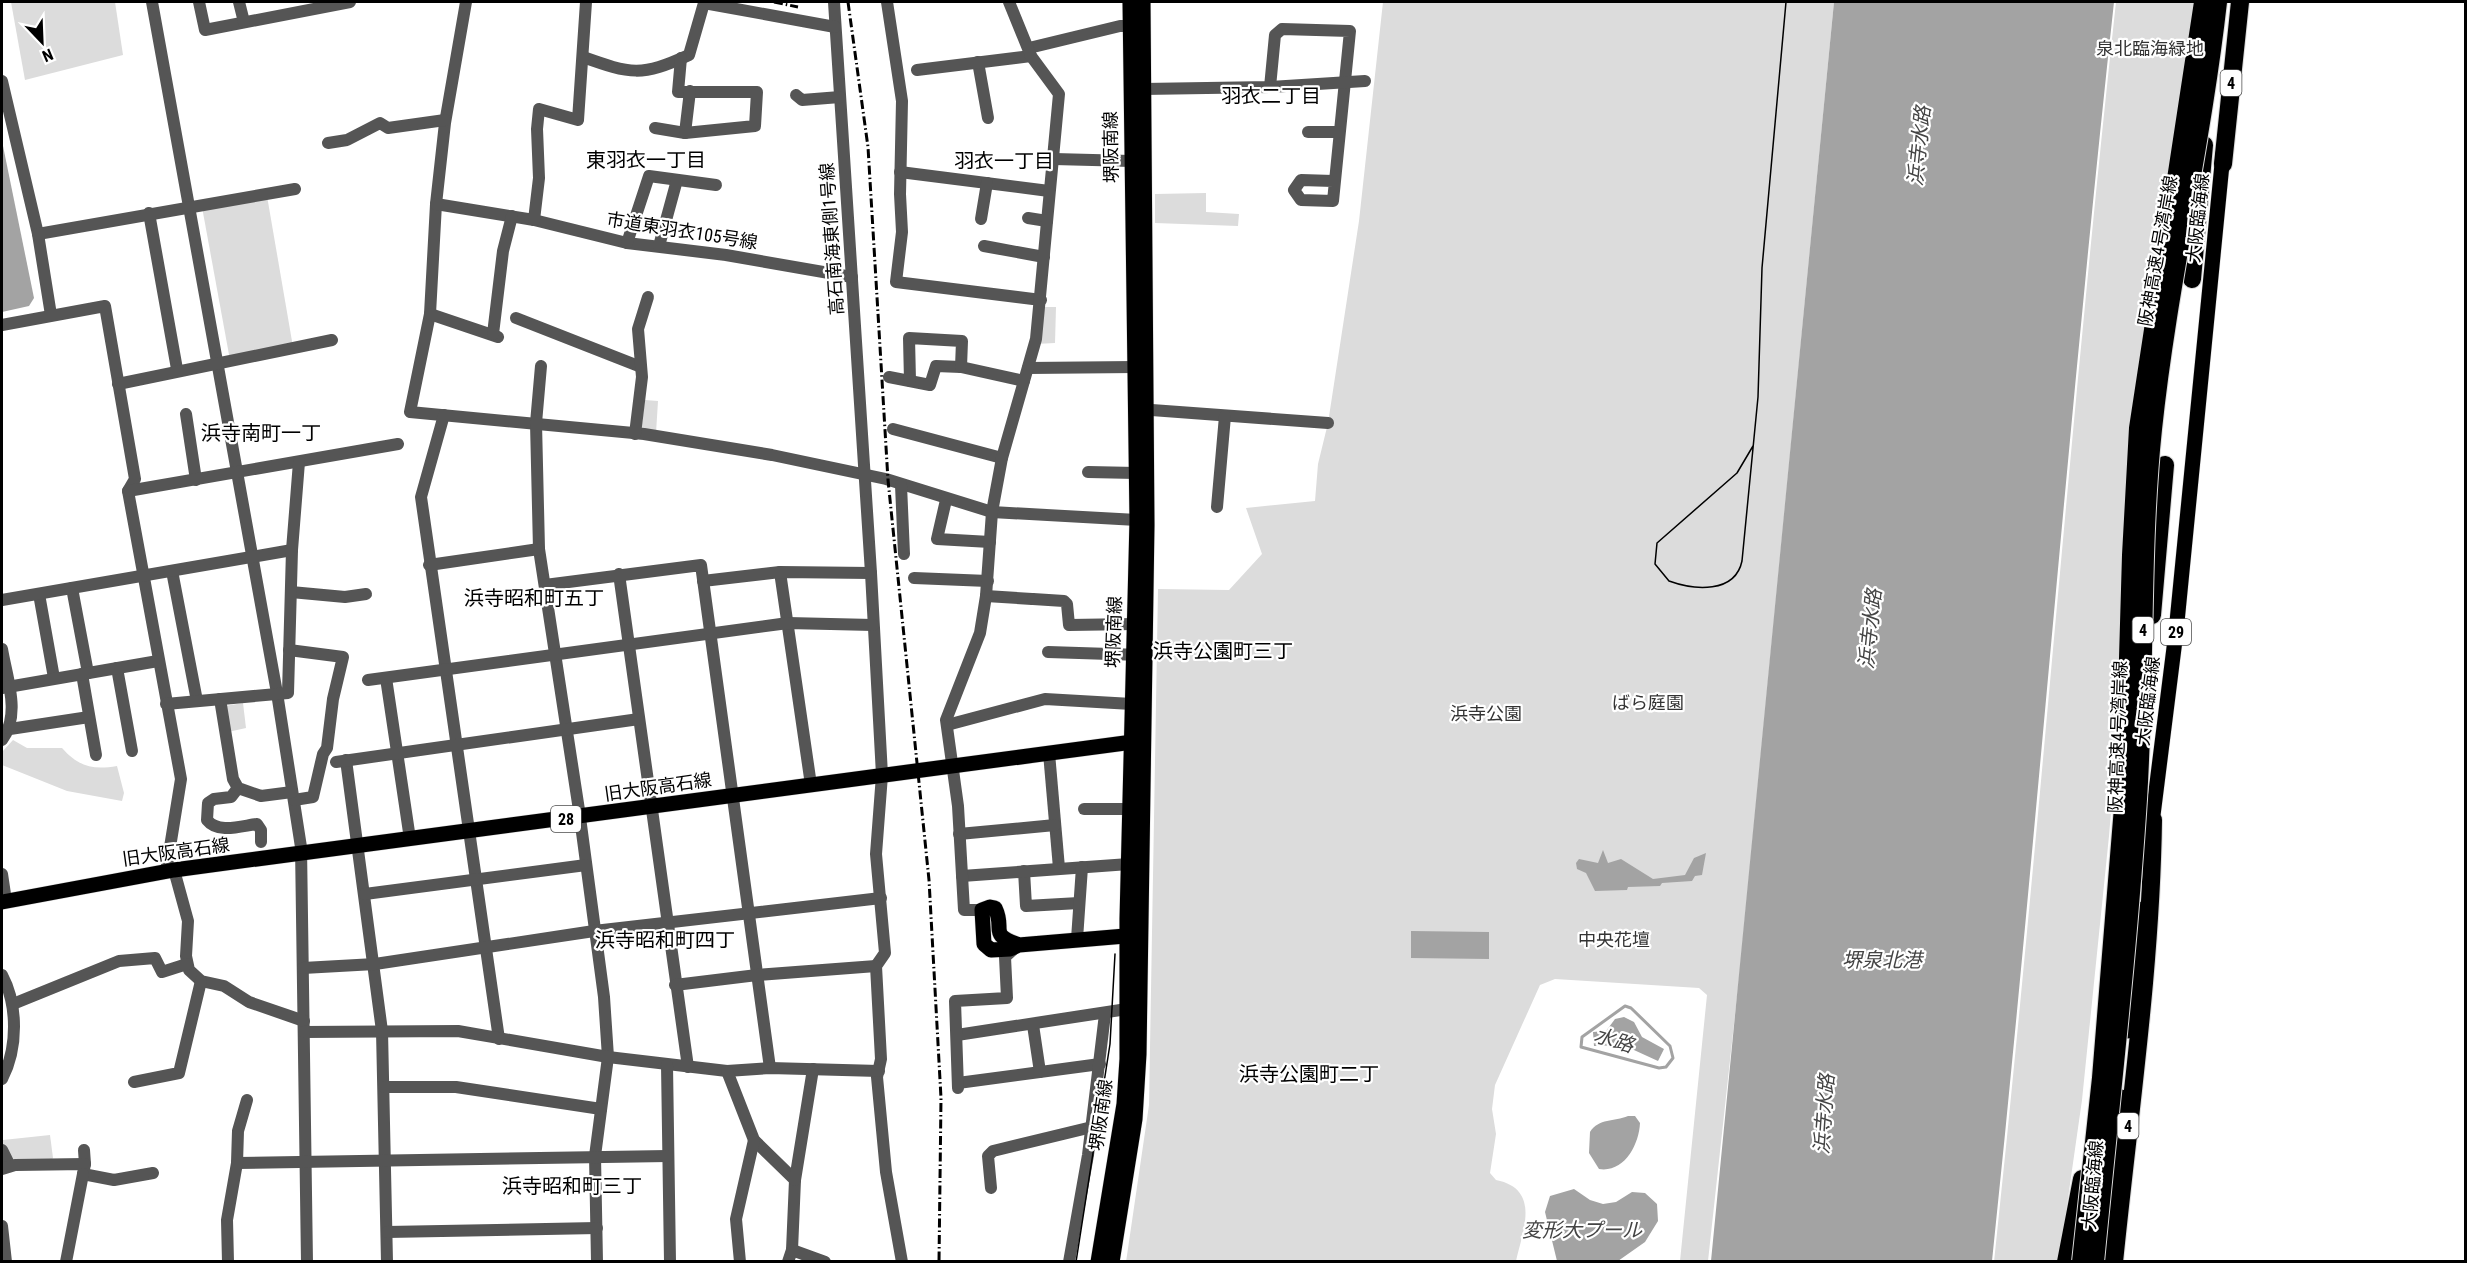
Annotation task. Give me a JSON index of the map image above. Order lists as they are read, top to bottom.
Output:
{
  "streets": {
    "highway": ["4", "阪神高速4号湾岸線"],
    "main road": [
      "堺阪南線",
      "大阪臨海線",
      "29",
      "旧大阪高石線",
      "28"
    ],
    "street": ["市道東羽衣105号線", "高石南海東側1号線"]
  },
  "crossings": [
    ["4", "大阪臨海線"],
    ["4", "阪神高速4号湾岸線"],
    ["堺阪南線", "旧大阪高石線"],
    ["大阪臨海線", "阪神高速4号湾岸線"],
    ["市道東羽衣105号線", "高石南海東側1号線"],
    ["高石南海東側1号線", "旧大阪高石線"]
  ],
  "districts": [
    "羽衣二丁目",
    "東羽衣一丁目",
    "羽衣一丁目",
    "浜寺南町一丁",
    "浜寺昭和町五丁",
    "浜寺公園町三丁",
    "浜寺昭和町四丁",
    "浜寺公園町二丁",
    "浜寺昭和町三丁"
  ],
  "water": [
    "浜寺水路",
    "堺泉北港",
    "水路",
    "変形大プール"
  ],
  "parks": [
    "泉北臨海緑地",
    "ばら庭園",
    "浜寺公園",
    "中央花壇"
  ],
  "north": "bottom right"
}
